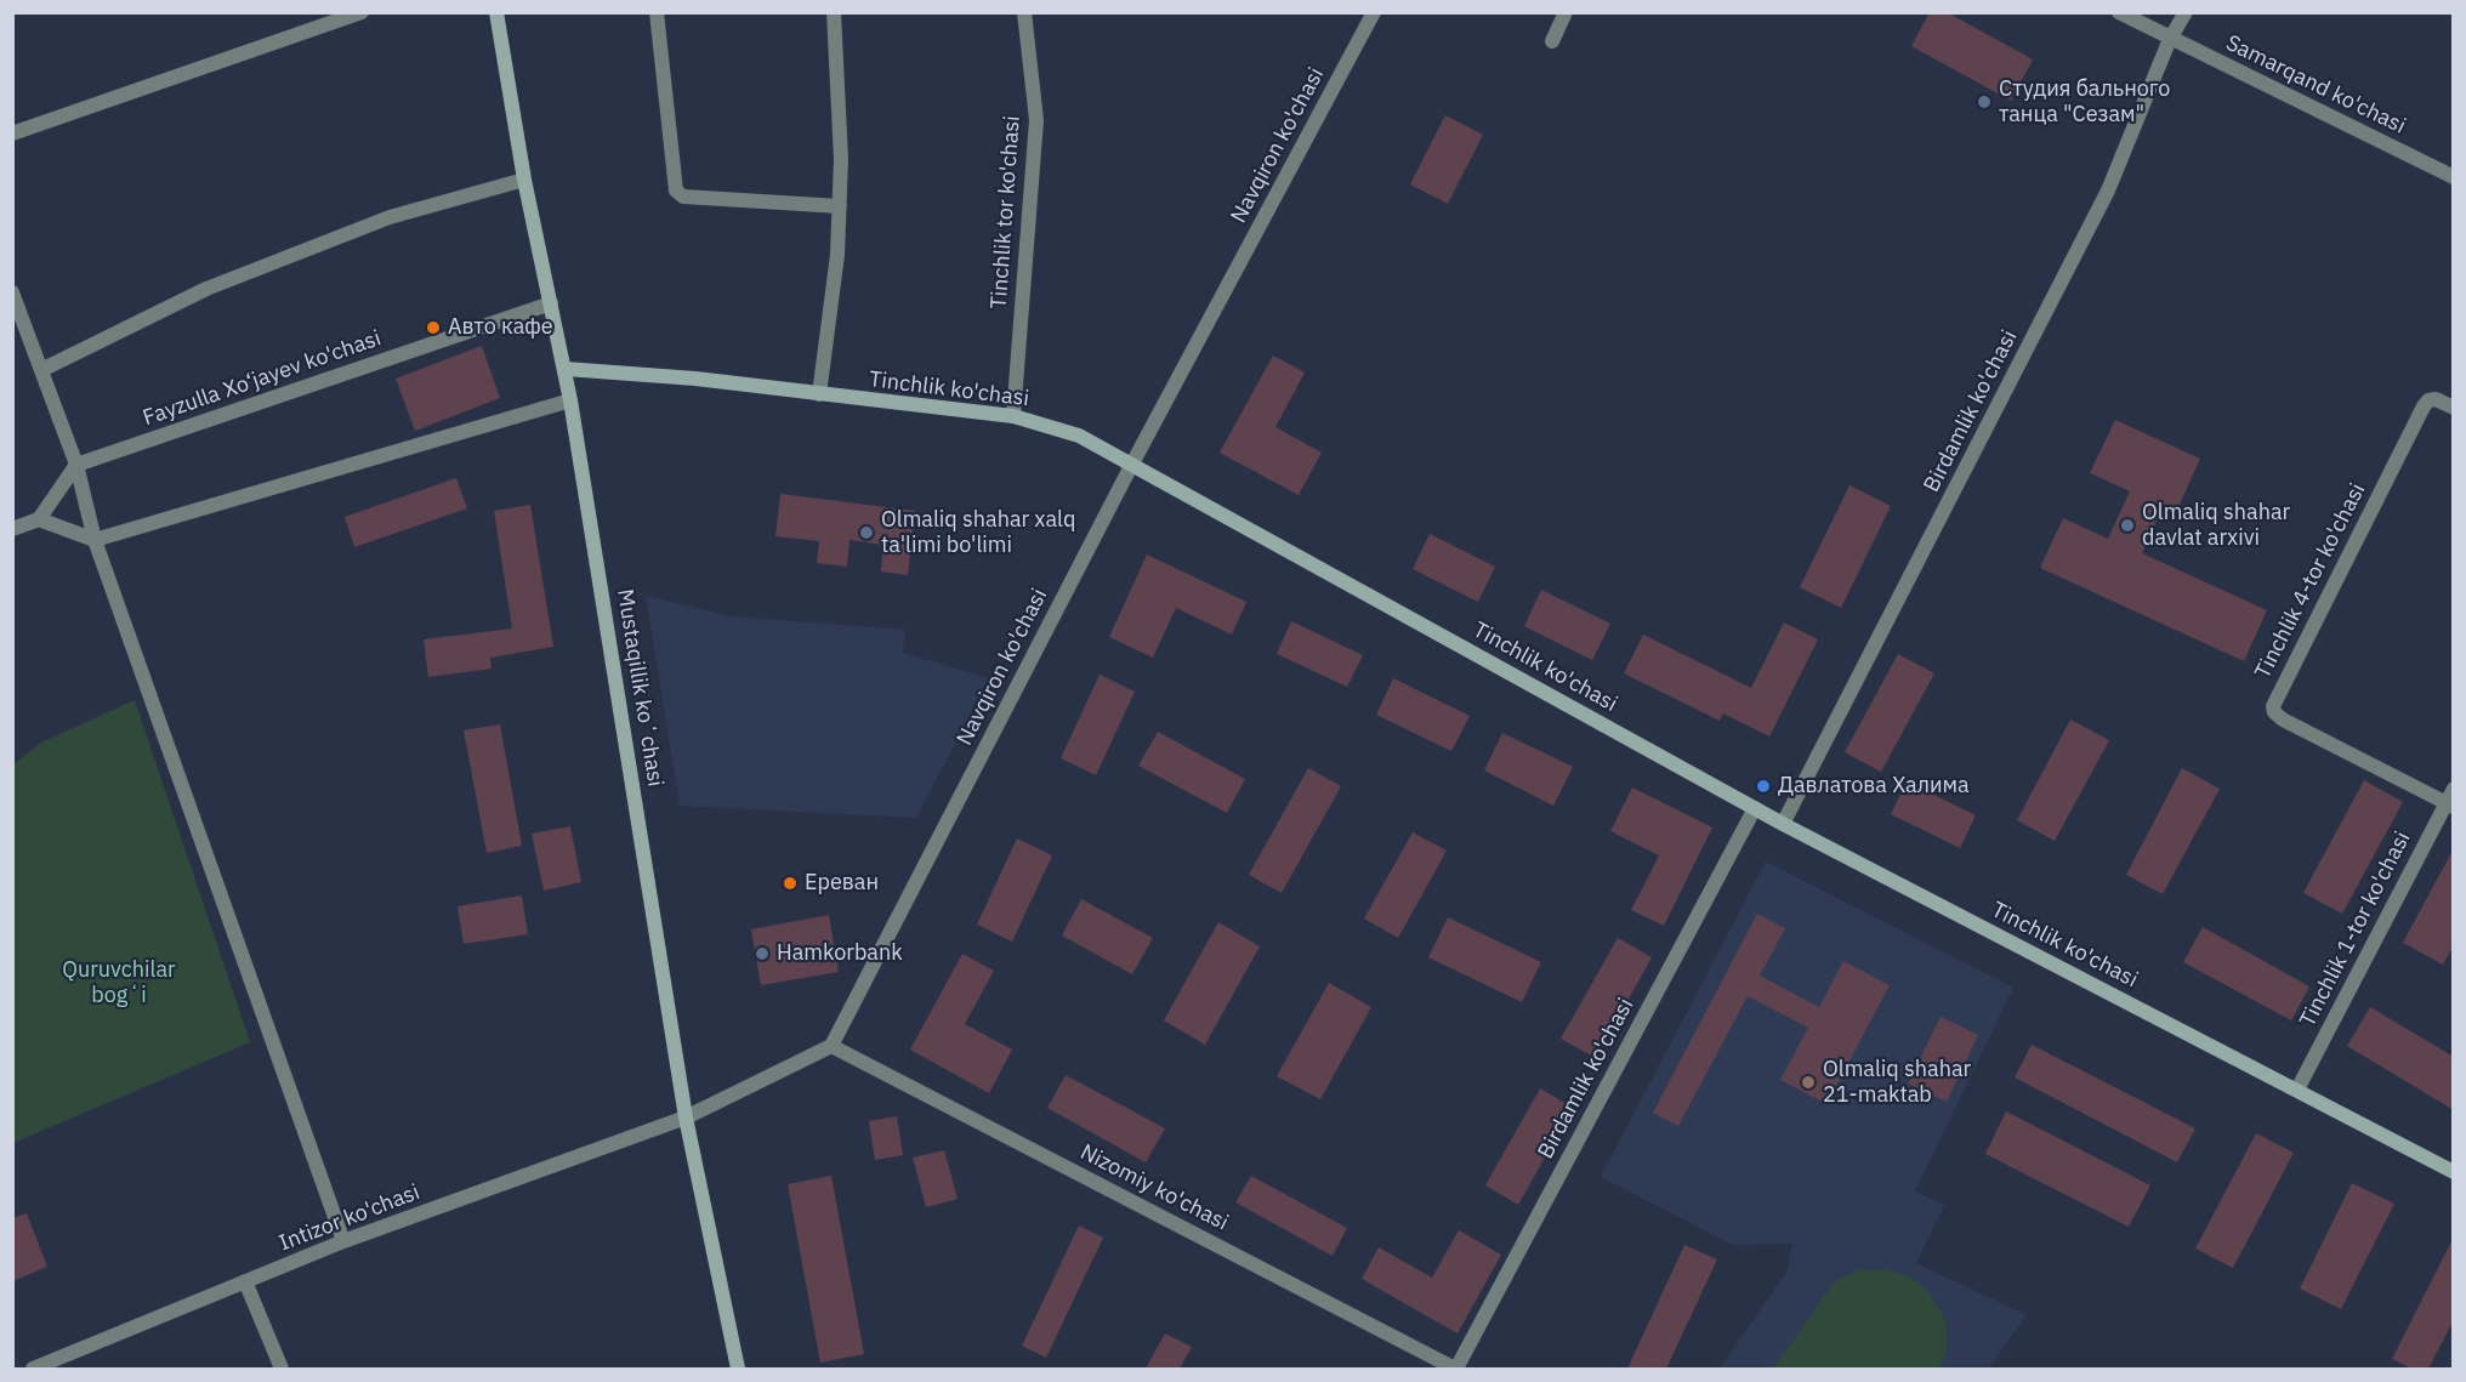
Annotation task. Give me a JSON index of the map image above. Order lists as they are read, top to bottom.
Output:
{
  "streets": {
    "main road": ["Tinchlik ko'chasi", "Mustaqillik koʻchasi"],
    "street": [
      "Samarqand ko'chasi",
      "Navqiron ko'chasi",
      "Tinchlik tor ko'chasi",
      "Fayzulla Xo‘jayev ko'chasi",
      "Birdamlik ko'chasi",
      "Tinchlik 4-tor ko'chasi",
      "Tinchlik 1-tor ko'chasi",
      "Nizomiy ko'chasi",
      "Intizor ko'chasi"
    ]
  },
  "crossings": [
    ["Samarqand ko'chasi", "Birdamlik ko'chasi"],
    ["Navqiron ko'chasi", "Tinchlik ko'chasi"],
    ["Navqiron ko'chasi", "Nizomiy ko'chasi"],
    ["Tinchlik tor ko'chasi", "Tinchlik ko'chasi"],
    ["Fayzulla Xo‘jayev ko'chasi", "Mustaqillik koʻchasi"],
    ["Tinchlik ko'chasi", "Birdamlik ko'chasi"],
    ["Tinchlik ko'chasi", "Mustaqillik koʻchasi"],
    ["Tinchlik ko'chasi", "Tinchlik 1-tor ko'chasi"],
    ["Birdamlik ko'chasi", "Nizomiy ko'chasi"],
    ["Tinchlik 4-tor ko'chasi", "Tinchlik 1-tor ko'chasi"],
    ["Mustaqillik koʻchasi", "Intizor ko'chasi"]
  ],
  "parks": ["Quruvchilar bogʻi"],
  "places": [
    "Студия бального танца \"Сезам\"",
    "Авто кафе",
    "Olmaliq shahar davlat arxivi",
    "Olmaliq shahar xalq ta'limi bo'limi",
    "Давлатова Халима",
    "Ереван",
    "Hamkorbank",
    "Olmaliq shahar 21-maktab"
  ]
}
